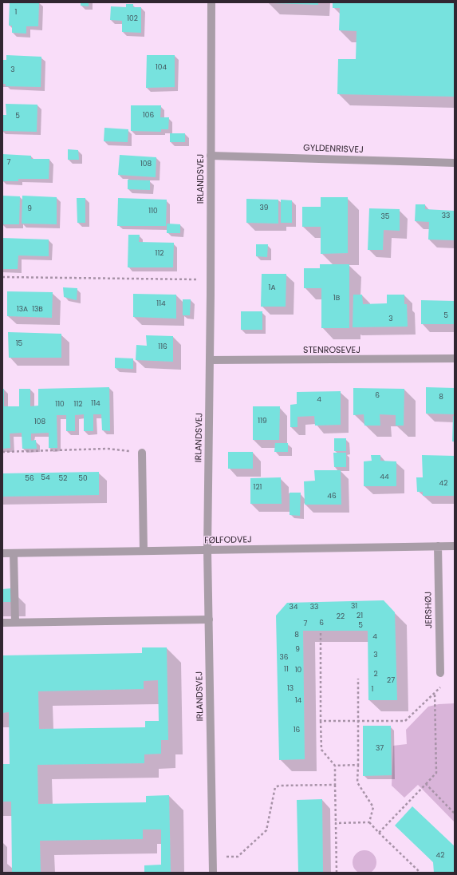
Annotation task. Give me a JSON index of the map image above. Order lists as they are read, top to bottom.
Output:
{
  "streets": {
    "street": [
      "GYLDENRISVEJ",
      "IRLANDSVEJ",
      "STENROSEVEJ",
      "FØLFODVEJ",
      "JERSHØJ"
    ]
  },
  "crossings": [
    ["GYLDENRISVEJ", "IRLANDSVEJ"],
    ["IRLANDSVEJ", "STENROSEVEJ"],
    ["IRLANDSVEJ", "FØLFODVEJ"],
    ["FØLFODVEJ", "JERSHØJ"]
  ],
  "house_numbers": [
    "1",
    "102",
    "104",
    "3",
    "106",
    "5",
    "7",
    "108",
    "39",
    "9",
    "110",
    "33",
    "35",
    "112",
    "1A",
    "1B",
    "114",
    "13A",
    "13B",
    "5",
    "3",
    "15",
    "116",
    "6",
    "8",
    "4",
    "114",
    "110",
    "112",
    "119",
    "108",
    "44",
    "54",
    "56",
    "52",
    "50",
    "42",
    "121",
    "46",
    "31",
    "34",
    "33",
    "21",
    "22",
    "6",
    "7",
    "5",
    "8",
    "4",
    "9",
    "3",
    "36",
    "11",
    "10",
    "2",
    "27",
    "13",
    "1",
    "14",
    "16",
    "37",
    "42"
  ]
}
